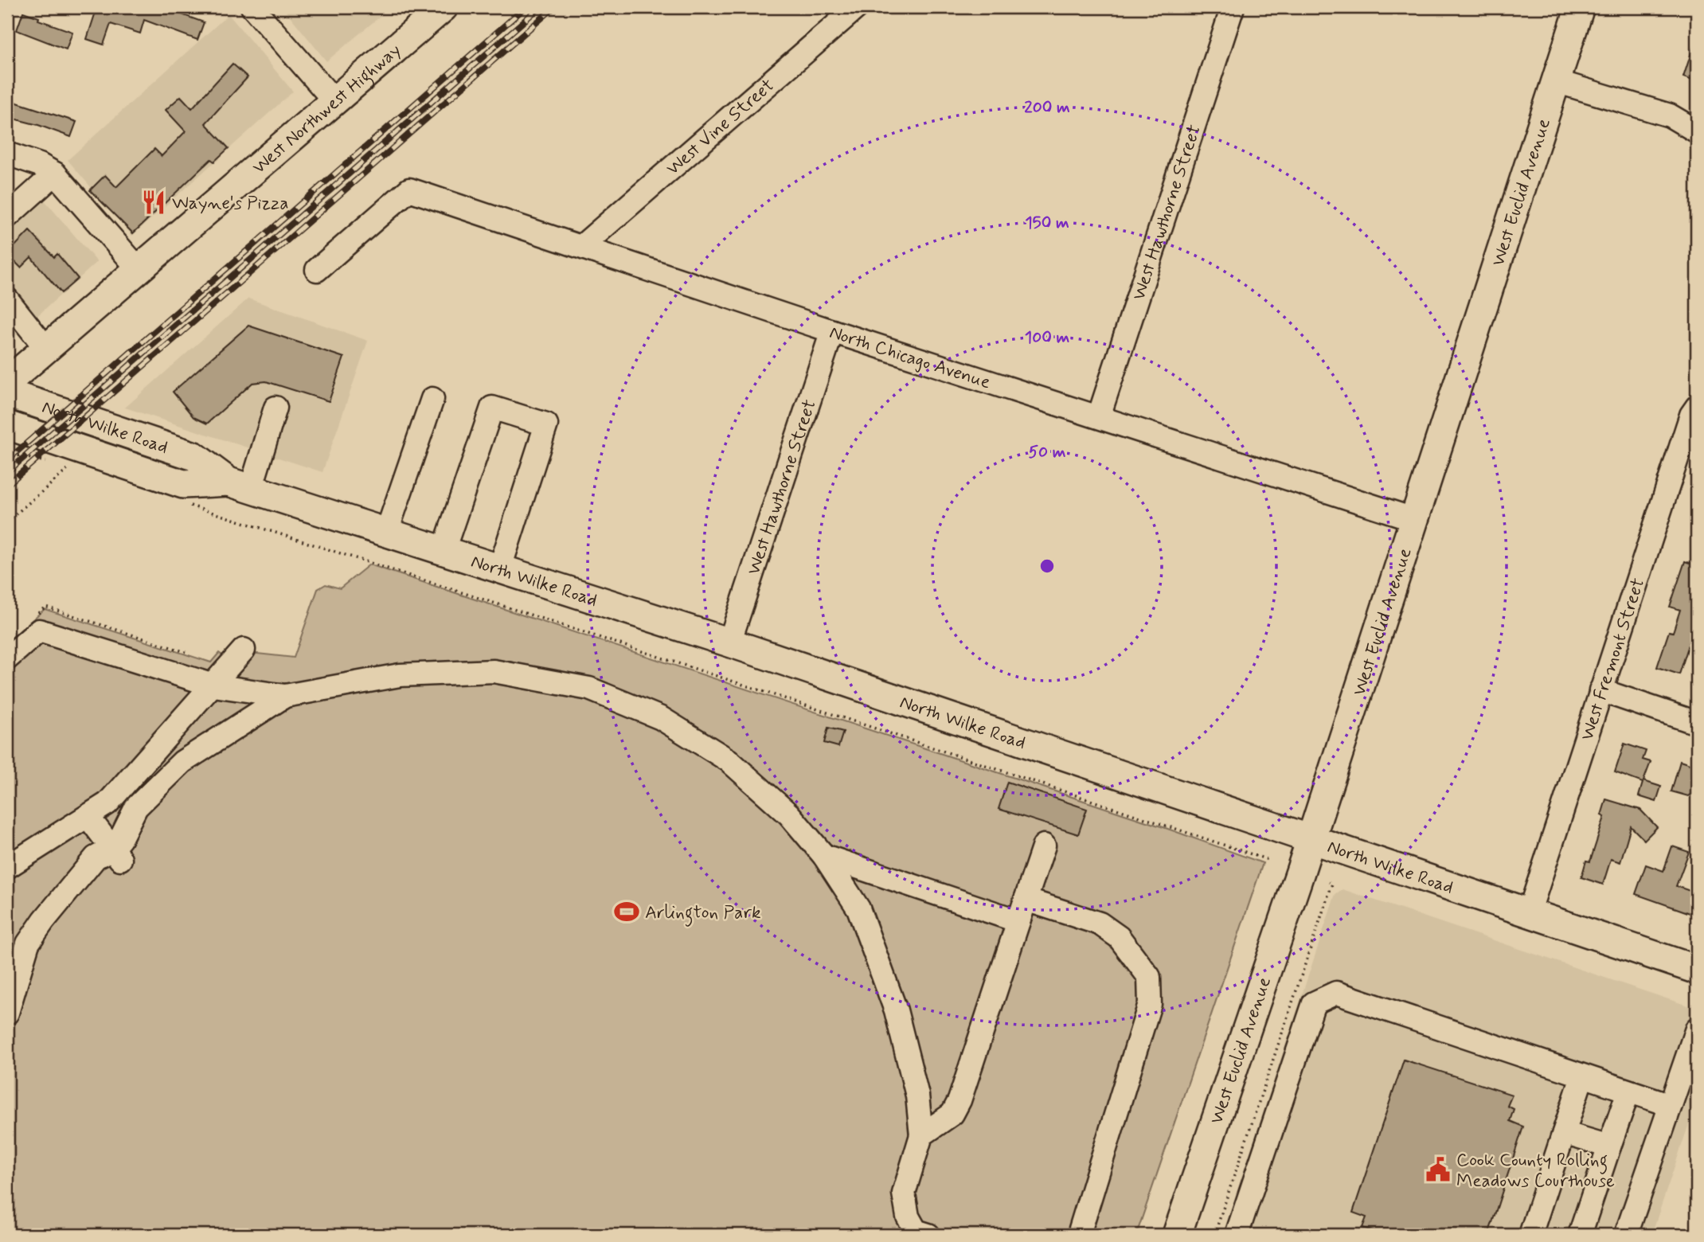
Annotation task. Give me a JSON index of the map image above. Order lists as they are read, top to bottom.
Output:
{
  "streets": {
    "main road": ["West Northwest Highway", "West Euclid Avenue", "North Wilke Road"],
    "street": [
      "West Vine Street",
      "West Hawthorne Street",
      "North Chicago Avenue",
      "West Fremont Street"
    ]
  },
  "crossings": [
    ["West Vine Street", "North Chicago Avenue"],
    ["West Euclid Avenue", "North Chicago Avenue"],
    ["West Euclid Avenue", "North Wilke Road"],
    ["West Hawthorne Street", "North Chicago Avenue"],
    ["West Hawthorne Street", "North Wilke Road"],
    ["North Wilke Road", "West Fremont Street"]
  ],
  "places": {
    "restaurant": ["Wayne's Pizza"],
    "sports": ["Arlington Park"],
    "public building": ["Cook County Rolling Meadows Courthouse"]
  },
  "rings": [
    "200 m",
    "150 m",
    "100 m",
    "50 m"
  ]
}
